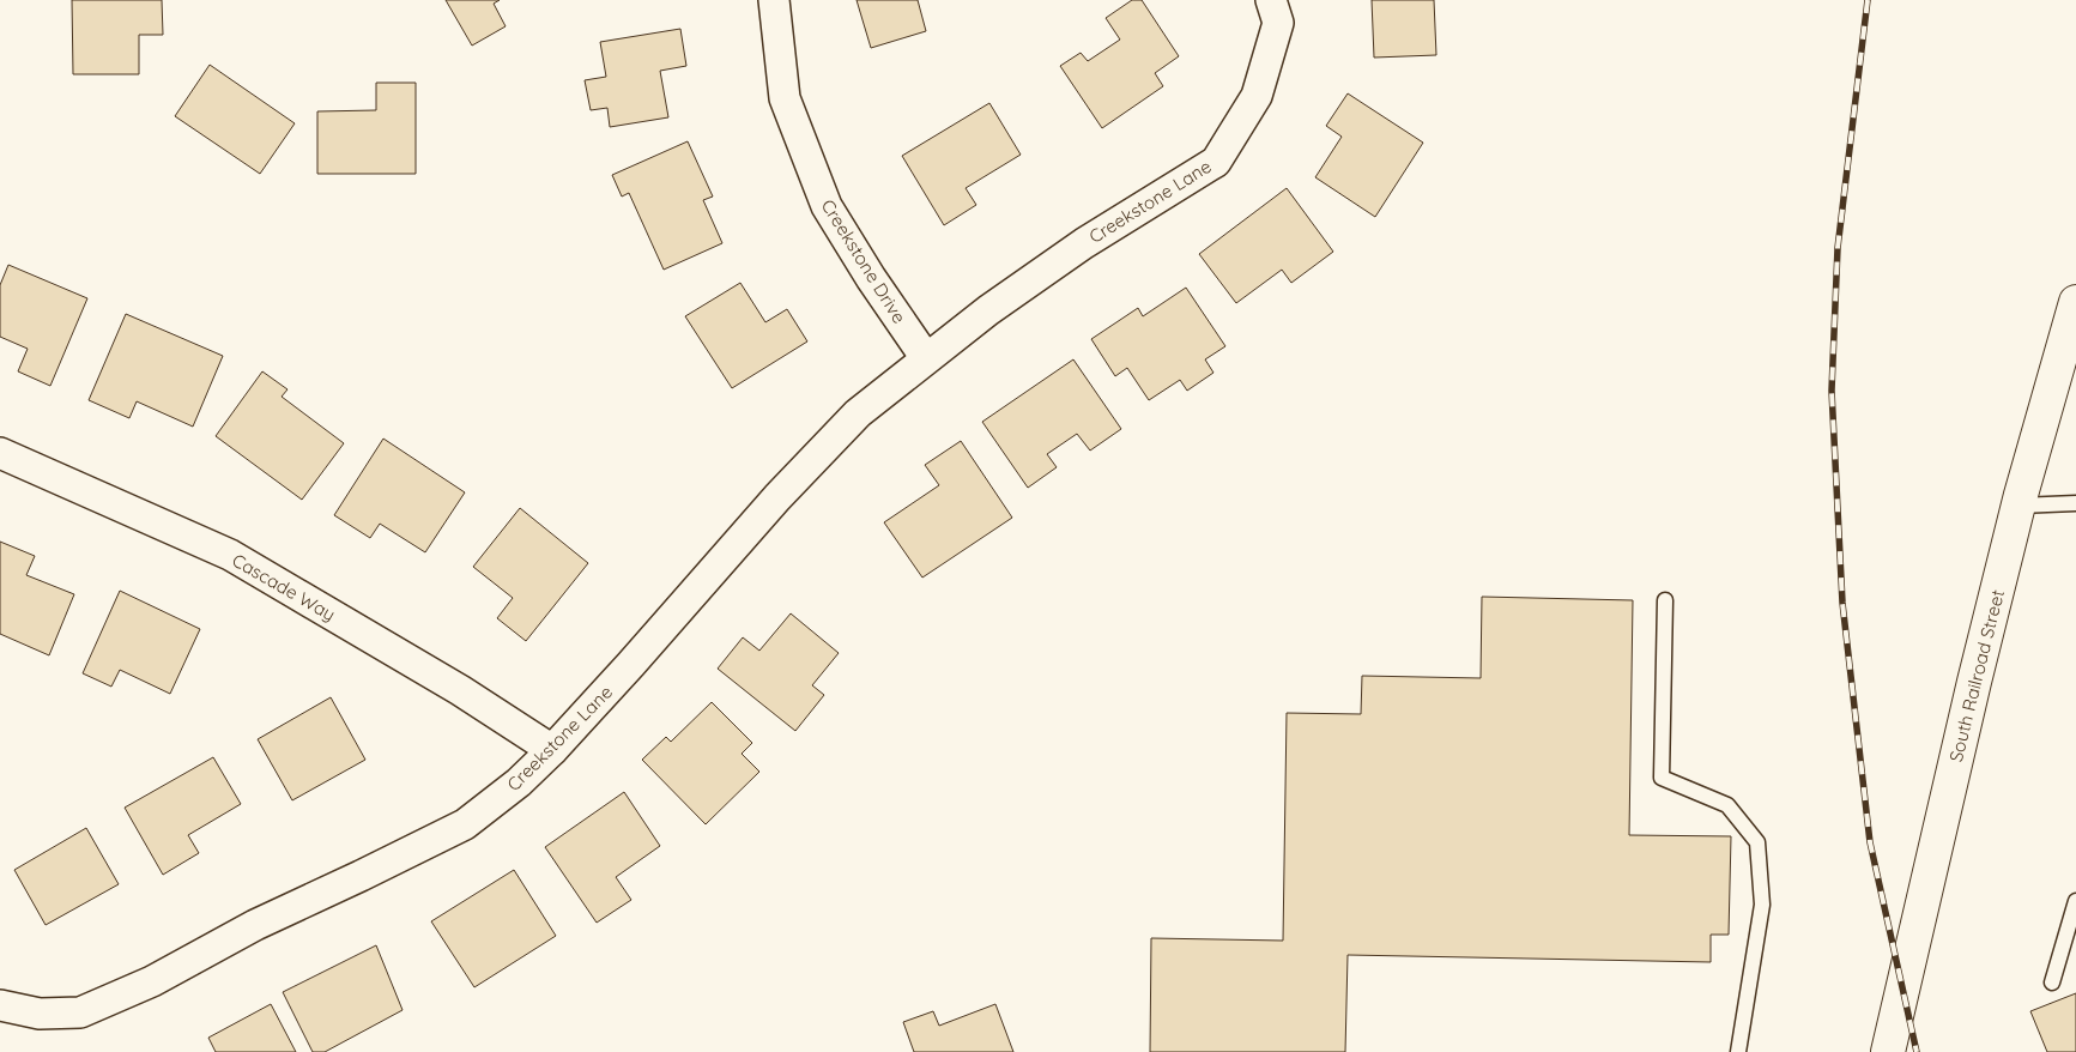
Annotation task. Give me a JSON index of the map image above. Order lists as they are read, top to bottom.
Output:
{
  "streets": {
    "street": [
      "Creekstone Lane",
      "Creekstone Drive",
      "Cascade Way",
      "South Railroad Street"
    ]
  },
  "crossings": [
    ["Creekstone Lane", "Creekstone Drive"],
    ["Creekstone Lane", "Cascade Way"]
  ]
}
